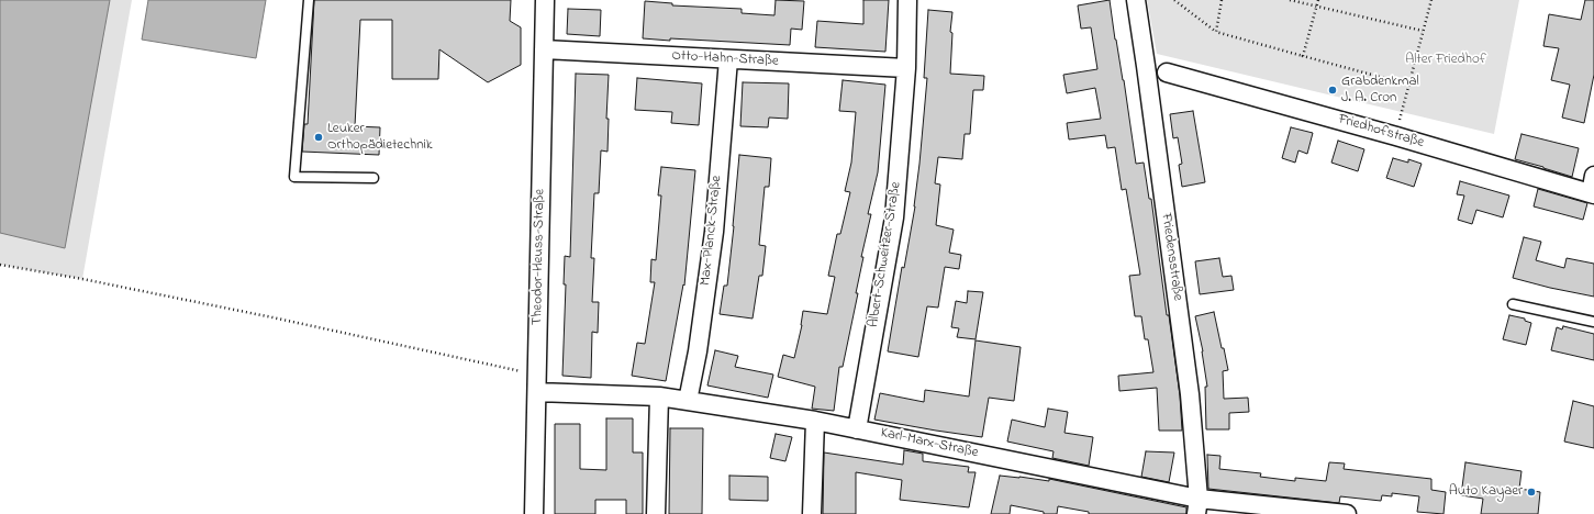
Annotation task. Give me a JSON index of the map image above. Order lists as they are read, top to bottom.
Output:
{
  "streets": {
    "street": [
      "Otto-Hahn-Straße",
      "Friedhofstraße",
      "Max-Planck-Straße",
      "Albert-Schweitzer-Straße",
      "Theodor-Heuss-Straße",
      "Friedensstraße",
      "Karl-Marx-Straße"
    ]
  },
  "crossings": [
    ["Otto-Hahn-Straße", "Max-Planck-Straße"],
    ["Otto-Hahn-Straße", "Albert-Schweitzer-Straße"],
    ["Otto-Hahn-Straße", "Theodor-Heuss-Straße"],
    ["Max-Planck-Straße", "Karl-Marx-Straße"],
    ["Albert-Schweitzer-Straße", "Karl-Marx-Straße"],
    ["Theodor-Heuss-Straße", "Karl-Marx-Straße"],
    ["Friedensstraße", "Karl-Marx-Straße"]
  ],
  "parks": ["Alter Friedhof"],
  "places": ["Grabdenkmal J. A. Cron", "Leuker Orthopädietechnik", "Auto Kayaer"]
}
